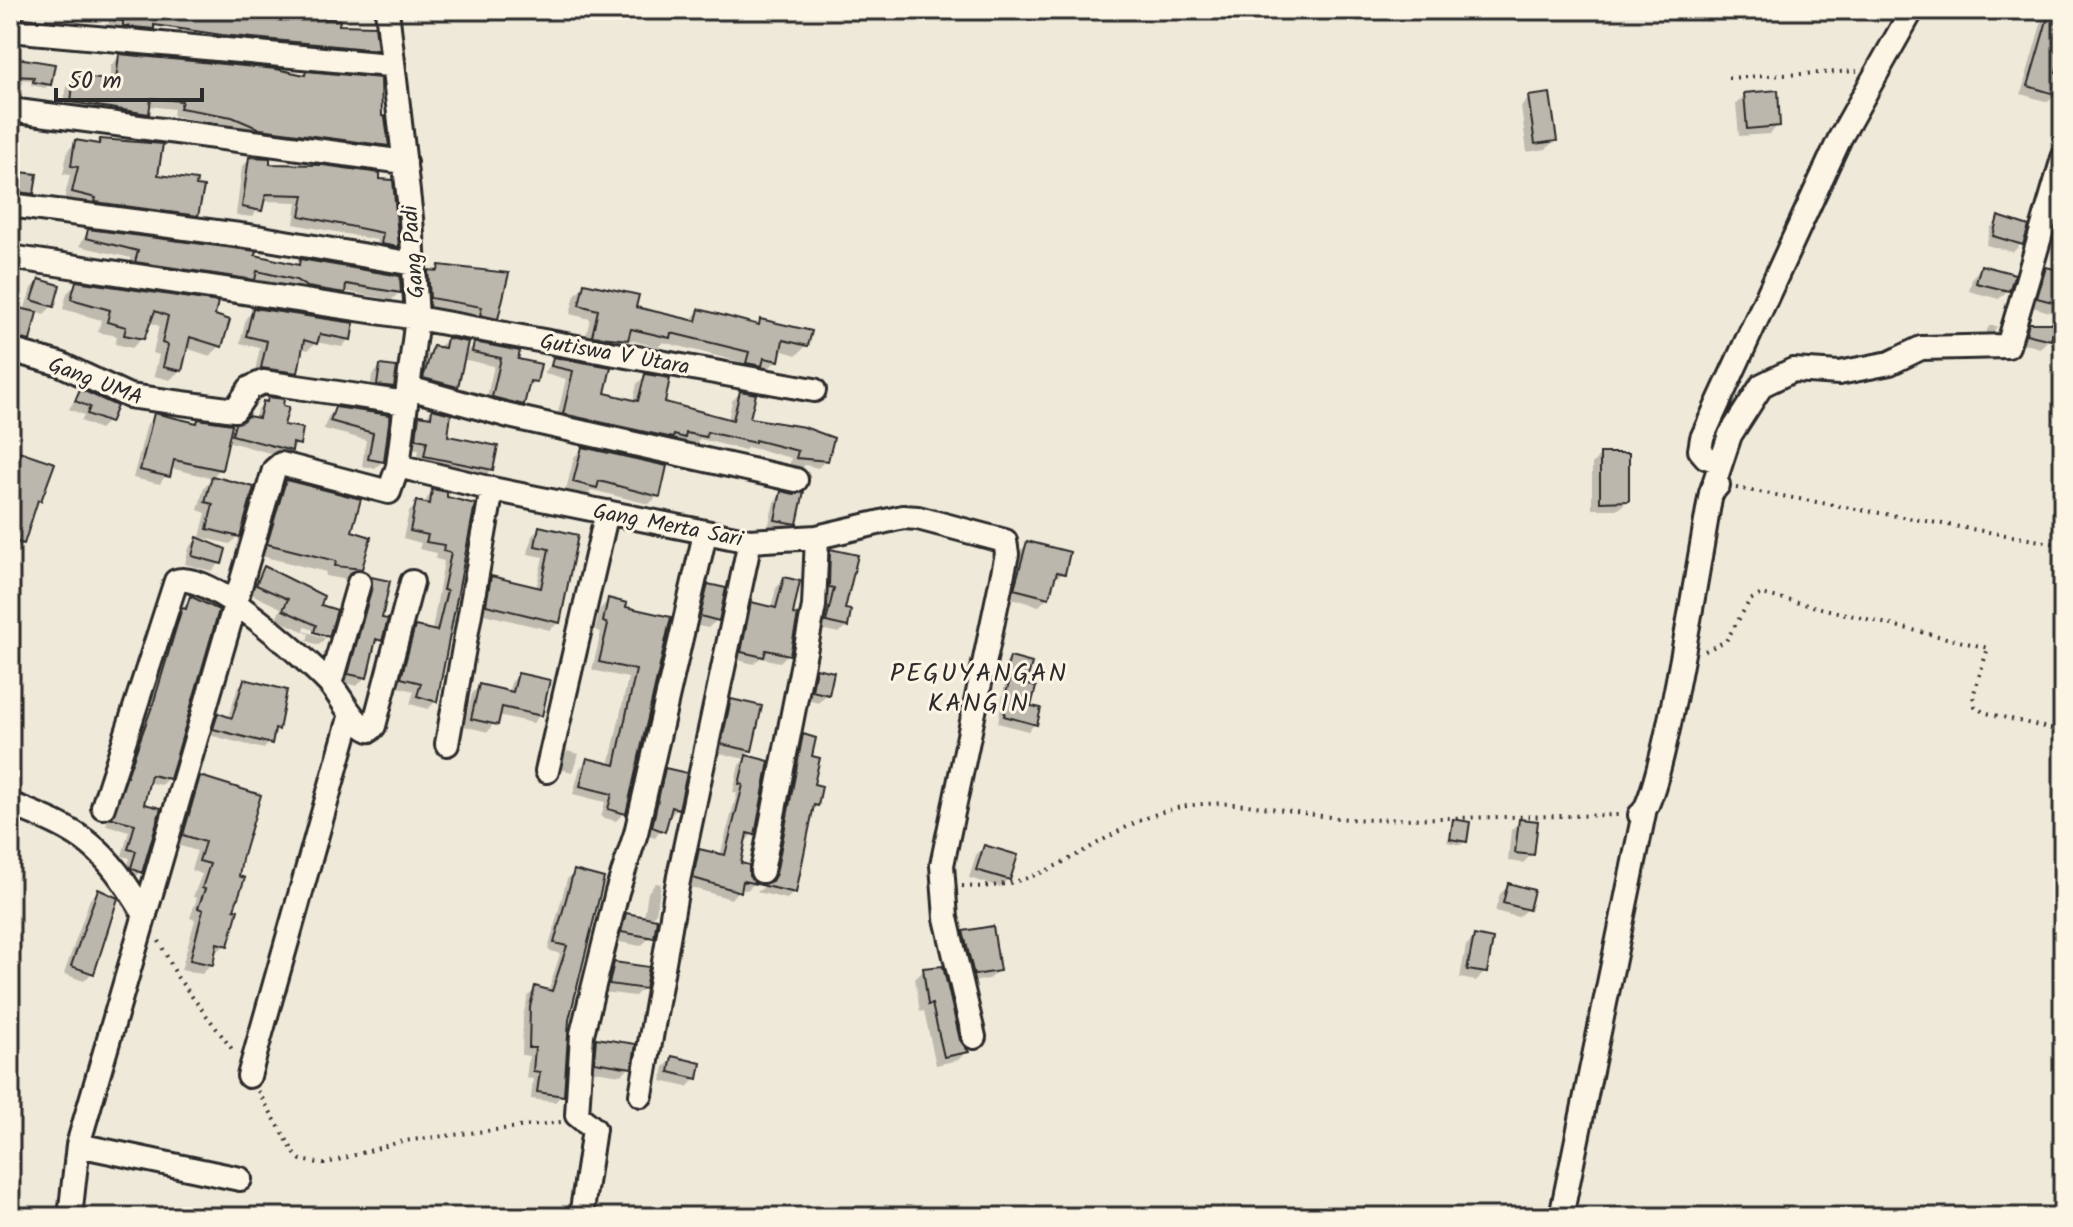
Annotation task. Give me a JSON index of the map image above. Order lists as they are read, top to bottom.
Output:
{
  "streets": {
    "street": [
      "Gang Padi",
      "Gutiswa V Utara",
      "Gang UMA",
      "Gang Merta Sari"
    ]
  },
  "crossings": [
    ["Gang Padi", "Gutiswa V Utara"],
    ["Gang Padi", "Gang UMA"],
    ["Gang Padi", "Gang Merta Sari"]
  ],
  "districts": ["PEGUYANGAN KANGIN"],
  "scale_bar": "50 m"
}
